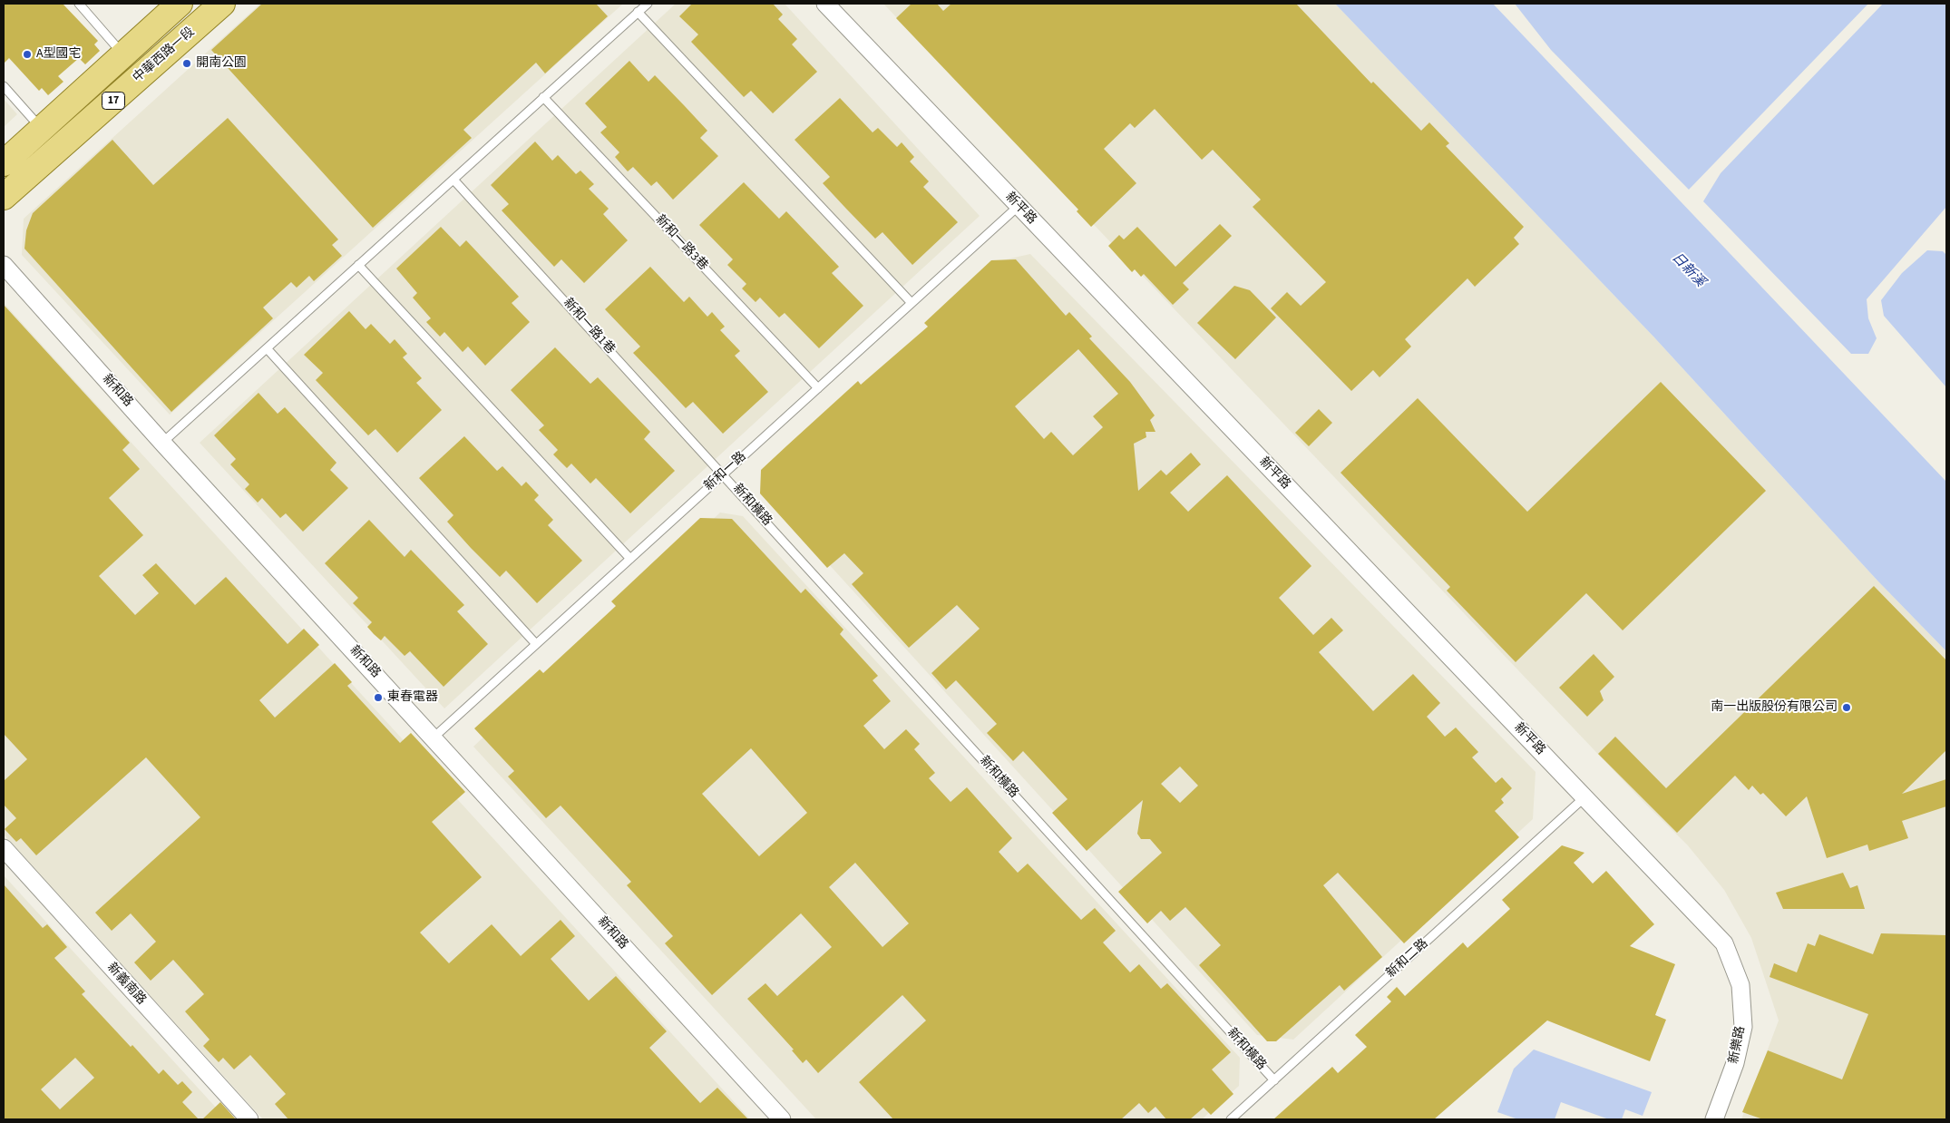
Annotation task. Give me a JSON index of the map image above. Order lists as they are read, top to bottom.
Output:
{
  "streets": {
    "main road": ["中華西路一段", "17"],
    "street": [
      "新平路",
      "新和路",
      "新義南路",
      "新樂路"
    ],
    "lane": [
      "新和一路3巷",
      "新和一路1巷",
      "新和一路",
      "新和橫路",
      "新和二路"
    ]
  },
  "crossings": [
    ["新平路", "新和一路"],
    ["新平路", "新和二路"],
    ["新平路", "新樂路"],
    ["新和一路3巷", "新和一路"],
    ["新和一路1巷", "新和一路"],
    ["新和一路1巷", "新和橫路"],
    ["新和路", "新和一路"],
    ["新和一路", "新和橫路"],
    ["新和橫路", "新和二路"]
  ],
  "water": ["日新溪"],
  "places": [
    "A型國宅",
    "開南公園",
    "東春電器",
    "南一出版股份有限公司"
  ]
}
